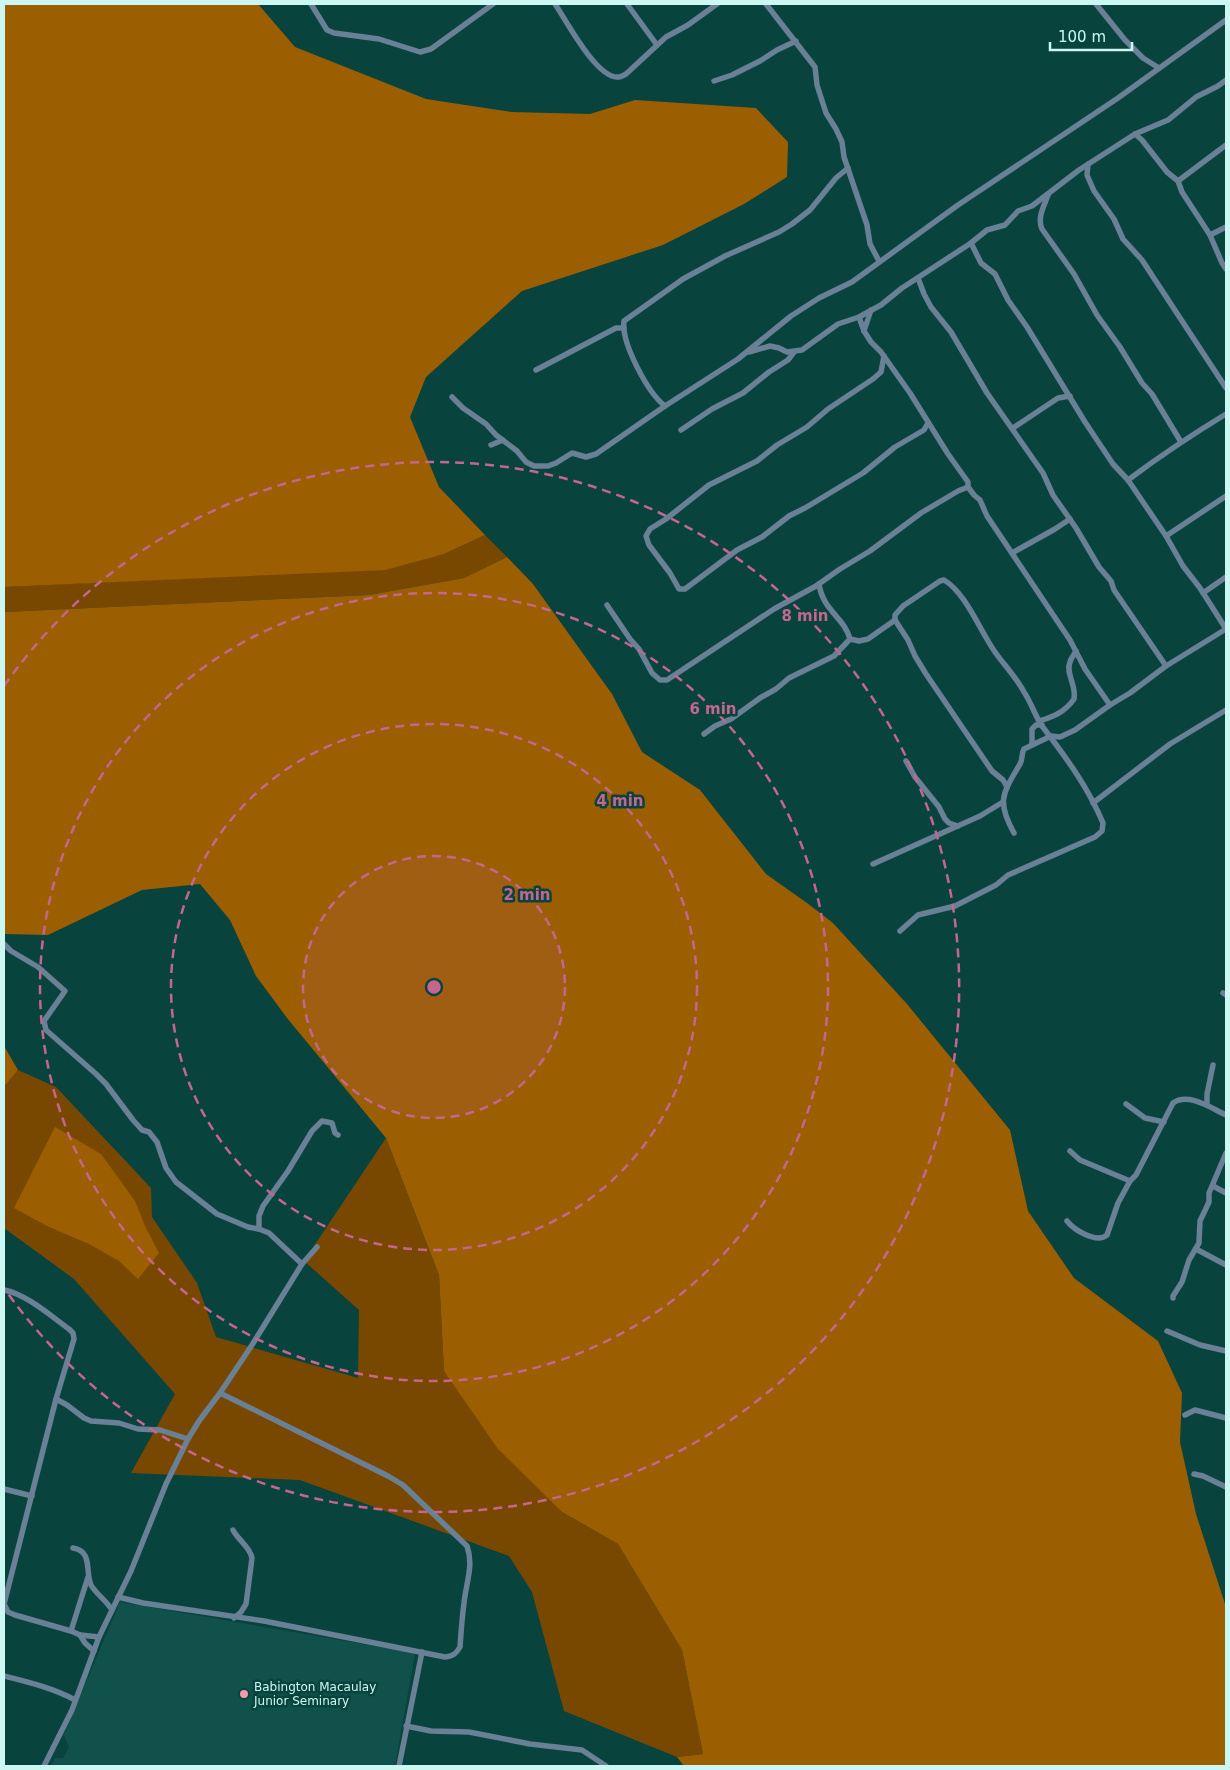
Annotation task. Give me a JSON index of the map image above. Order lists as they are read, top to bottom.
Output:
{
  "places": ["Babington Macaulay Junior Seminary"],
  "scale_bar": "100 m",
  "rings": [
    "8 min",
    "6 min",
    "4 min",
    "2 min"
  ]
}
